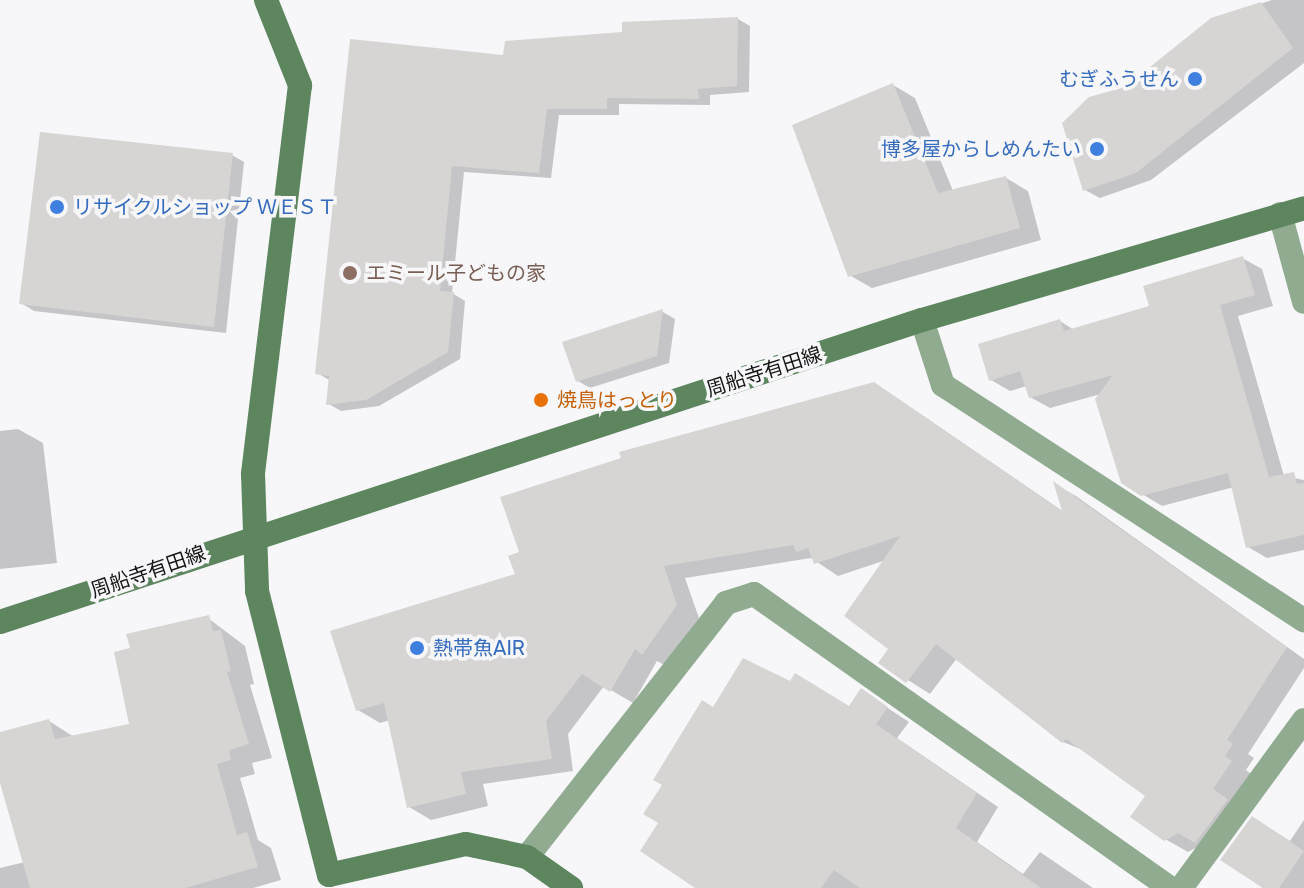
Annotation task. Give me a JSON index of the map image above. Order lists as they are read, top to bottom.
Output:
{
  "streets": {
    "main road": ["周船寺有田線"]
  },
  "places": [
    "むぎふうせん",
    "博多屋からしめんたい",
    "リサイクルショップ ＷＥＳＴ",
    "エミール子どもの家",
    "焼鳥はっとり",
    "熱帯魚AIR"
  ]
}
